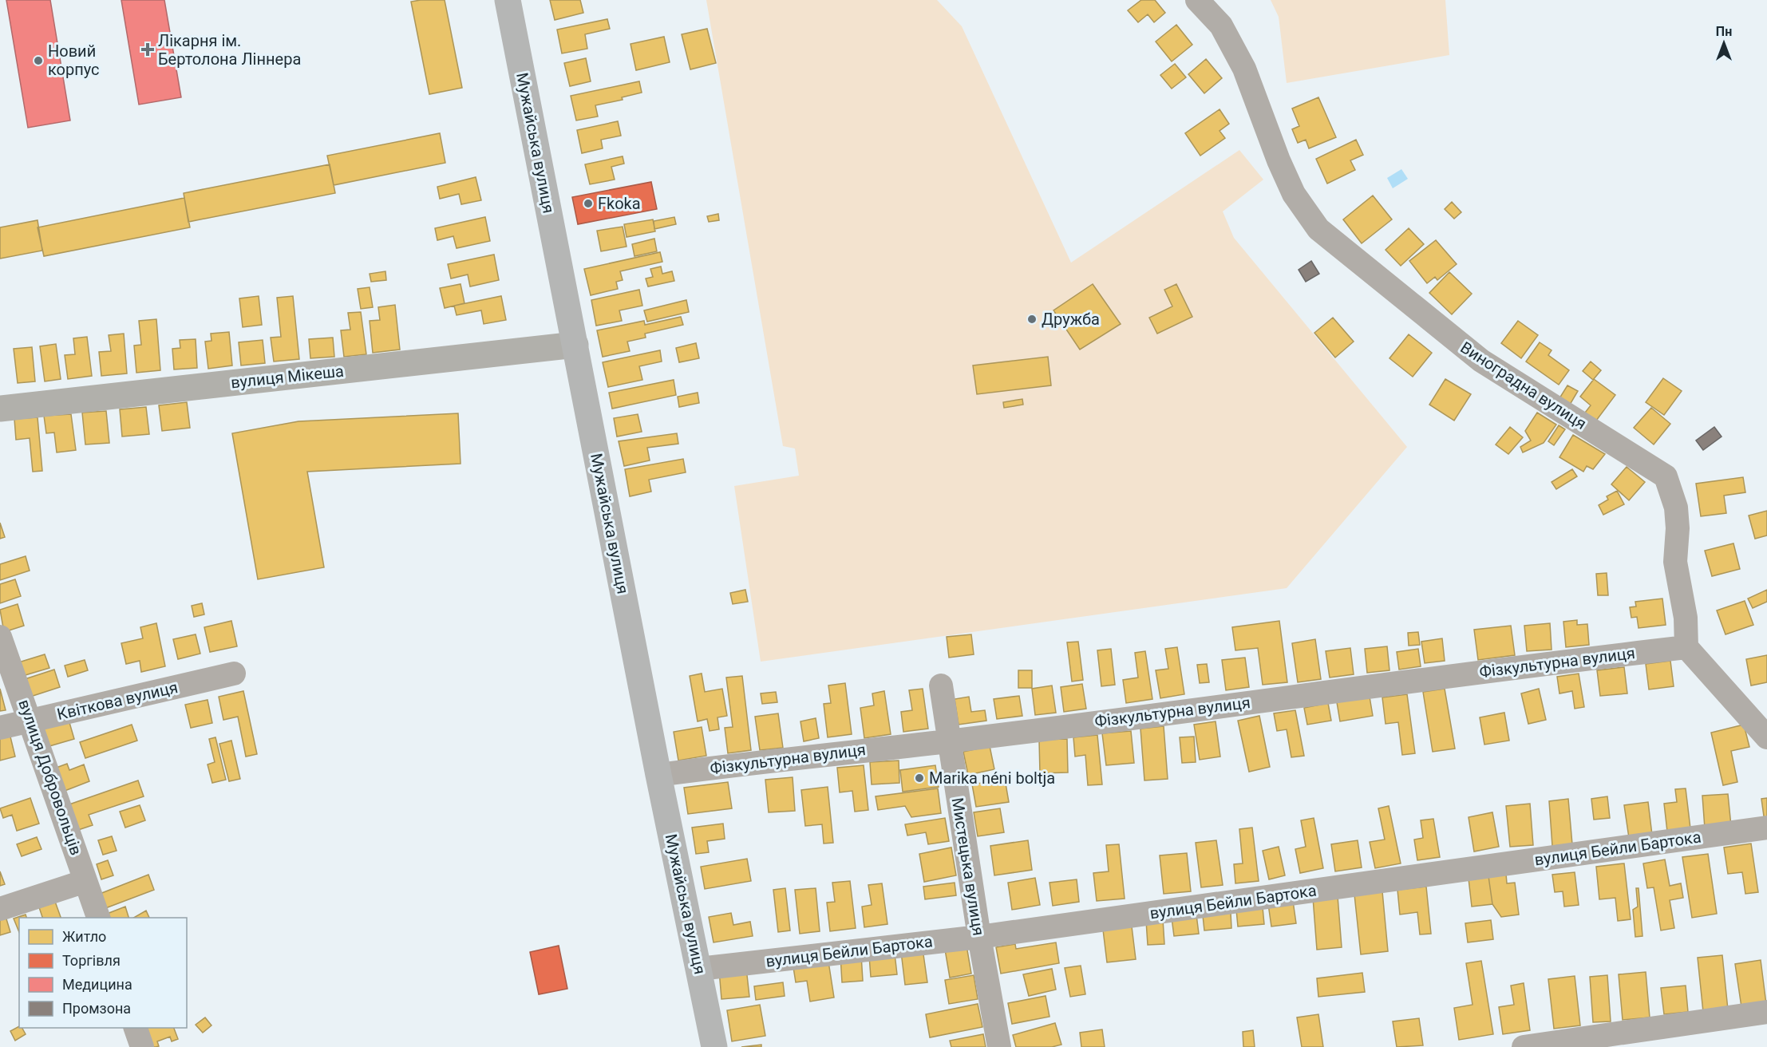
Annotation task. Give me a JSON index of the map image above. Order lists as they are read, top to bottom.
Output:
{
  "streets": {
    "highway": ["Мужайська вулиця"],
    "main road": ["вулиця Мікеша"],
    "street": [
      "Виноградна вулиця",
      "Фізкультурна вулиця",
      "Квіткова вулиця",
      "вулиця Добровольців",
      "вулиця Бейли Бартока",
      "Мистецька вулиця"
    ]
  },
  "crossings": [
    ["Мужайська вулиця", "вулиця Мікеша"],
    ["Мужайська вулиця", "Фізкультурна вулиця"],
    ["Мужайська вулиця", "вулиця Бейли Бартока"],
    ["Виноградна вулиця", "Фізкультурна вулиця"],
    ["Фізкультурна вулиця", "Мистецька вулиця"],
    ["Квіткова вулиця", "вулиця Добровольців"],
    ["вулиця Бейли Бартока", "Мистецька вулиця"]
  ],
  "places": {
    "health": ["Лікарня ім. Бертолона Ліннера"],
    "other": [
      "Новий корпус",
      "Fkoka",
      "Дружба",
      "Marika néni boltja"
    ]
  },
  "legend": [
    "Житло",
    "Торгівля",
    "Медицина",
    "Промзона"
  ],
  "north": "top"
}
